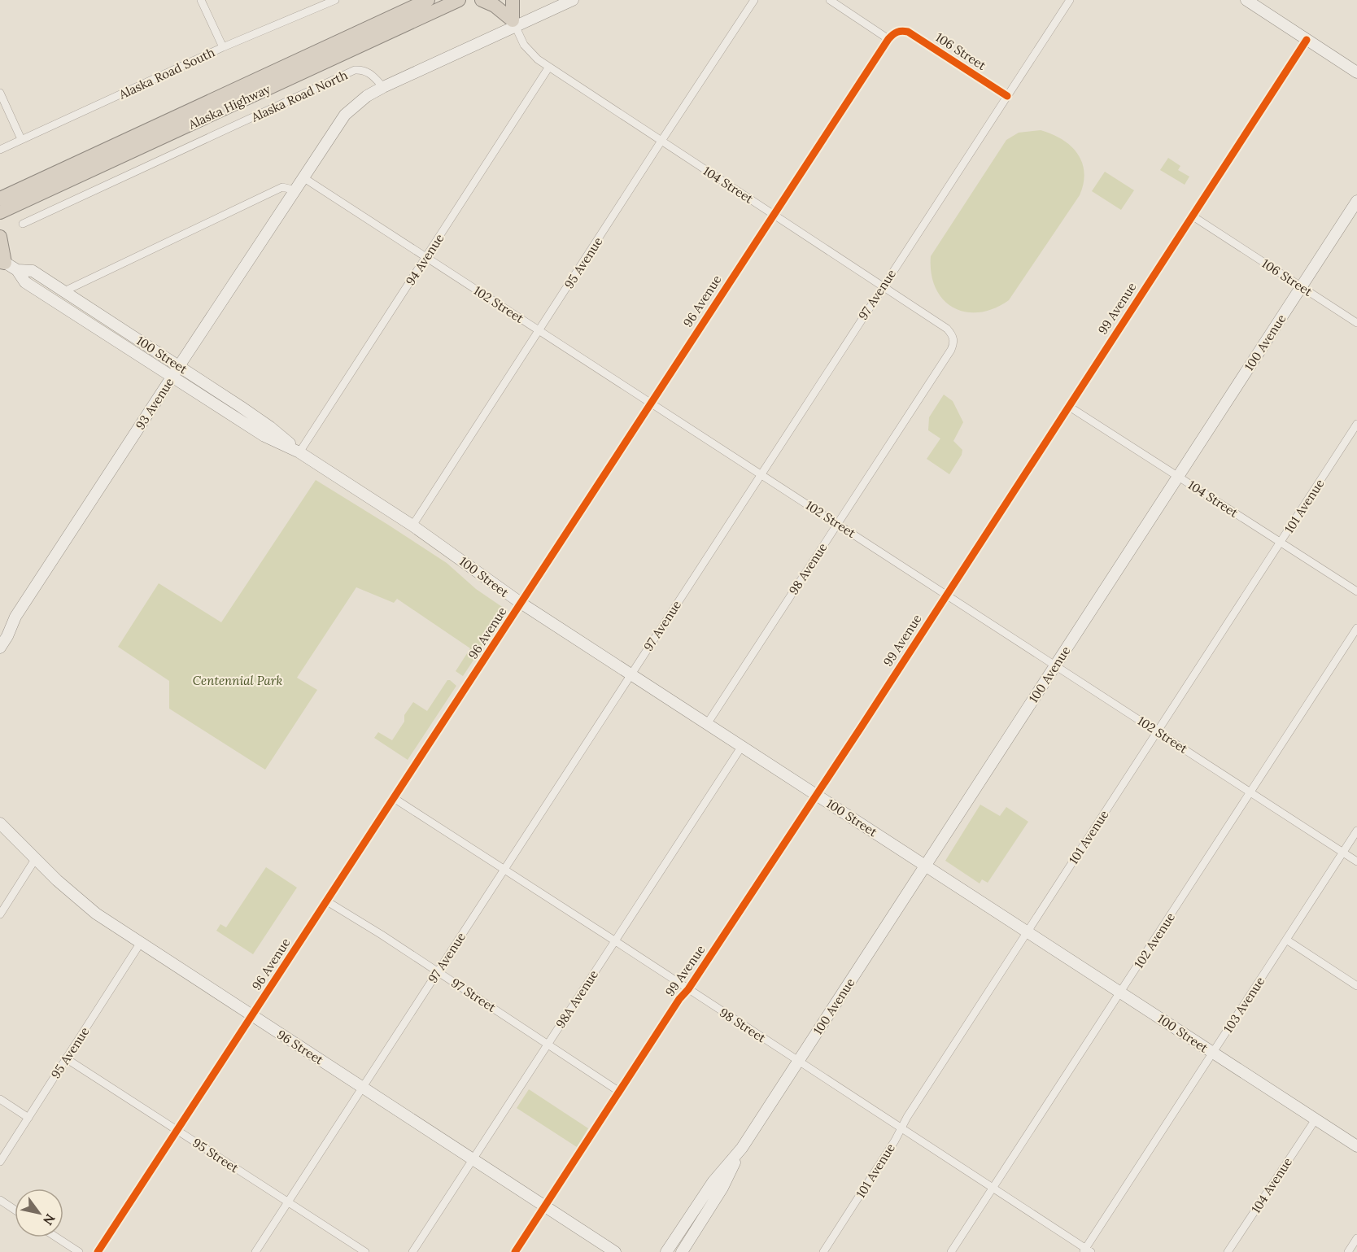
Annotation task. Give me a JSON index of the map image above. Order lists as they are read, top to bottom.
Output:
{
  "streets": {
    "highway": ["Alaska Highway"],
    "main road": [
      "100 Avenue",
      "100 Street",
      "93 Avenue",
      "96 Street"
    ],
    "street": [
      "106 Street",
      "Alaska Road South",
      "Alaska Road North",
      "104 Street",
      "94 Avenue",
      "95 Avenue",
      "97 Avenue",
      "96 Avenue",
      "102 Street",
      "99 Avenue",
      "101 Avenue",
      "98 Avenue",
      "102 Avenue",
      "97 Street",
      "98A Avenue",
      "103 Avenue",
      "98 Street",
      "95 Street",
      "104 Avenue"
    ]
  },
  "crossings": [
    ["106 Street", "97 Avenue"],
    ["106 Street", "96 Avenue"],
    ["106 Street", "99 Avenue"],
    ["106 Street", "100 Avenue"],
    ["Alaska Road North", "93 Avenue"],
    ["104 Street", "94 Avenue"],
    ["104 Street", "95 Avenue"],
    ["104 Street", "97 Avenue"],
    ["104 Street", "96 Avenue"],
    ["104 Street", "99 Avenue"],
    ["104 Street", "100 Avenue"],
    ["104 Street", "101 Avenue"],
    ["104 Street", "98 Avenue"],
    ["94 Avenue", "102 Street"],
    ["94 Avenue", "100 Street"],
    ["95 Avenue", "102 Street"],
    ["95 Avenue", "100 Street"],
    ["95 Avenue", "96 Street"],
    ["95 Avenue", "95 Street"],
    ["97 Avenue", "102 Street"],
    ["97 Avenue", "100 Street"],
    ["97 Avenue", "97 Street"],
    ["97 Avenue", "98 Street"],
    ["97 Avenue", "96 Street"],
    ["97 Avenue", "95 Street"],
    ["96 Avenue", "102 Street"],
    ["96 Avenue", "100 Street"],
    ["96 Avenue", "97 Street"],
    ["96 Avenue", "98 Street"],
    ["96 Avenue", "96 Street"],
    ["96 Avenue", "95 Street"],
    ["102 Street", "99 Avenue"],
    ["102 Street", "100 Avenue"],
    ["102 Street", "93 Avenue"],
    ["102 Street", "101 Avenue"],
    ["102 Street", "98 Avenue"],
    ["102 Street", "102 Avenue"],
    ["102 Street", "103 Avenue"],
    ["99 Avenue", "100 Street"],
    ["99 Avenue", "97 Street"],
    ["99 Avenue", "98 Street"],
    ["99 Avenue", "96 Street"],
    ["100 Avenue", "100 Street"],
    ["100 Avenue", "98 Street"],
    ["100 Street", "93 Avenue"],
    ["100 Street", "101 Avenue"],
    ["100 Street", "98 Avenue"],
    ["100 Street", "102 Avenue"],
    ["100 Street", "98A Avenue"],
    ["100 Street", "103 Avenue"],
    ["100 Street", "104 Avenue"],
    ["101 Avenue", "98 Street"],
    ["102 Avenue", "98 Street"],
    ["97 Street", "98A Avenue"],
    ["98A Avenue", "98 Street"],
    ["98A Avenue", "96 Street"],
    ["103 Avenue", "98 Street"]
  ],
  "parks": ["Centennial Park"],
  "north": "bottom right"
}
